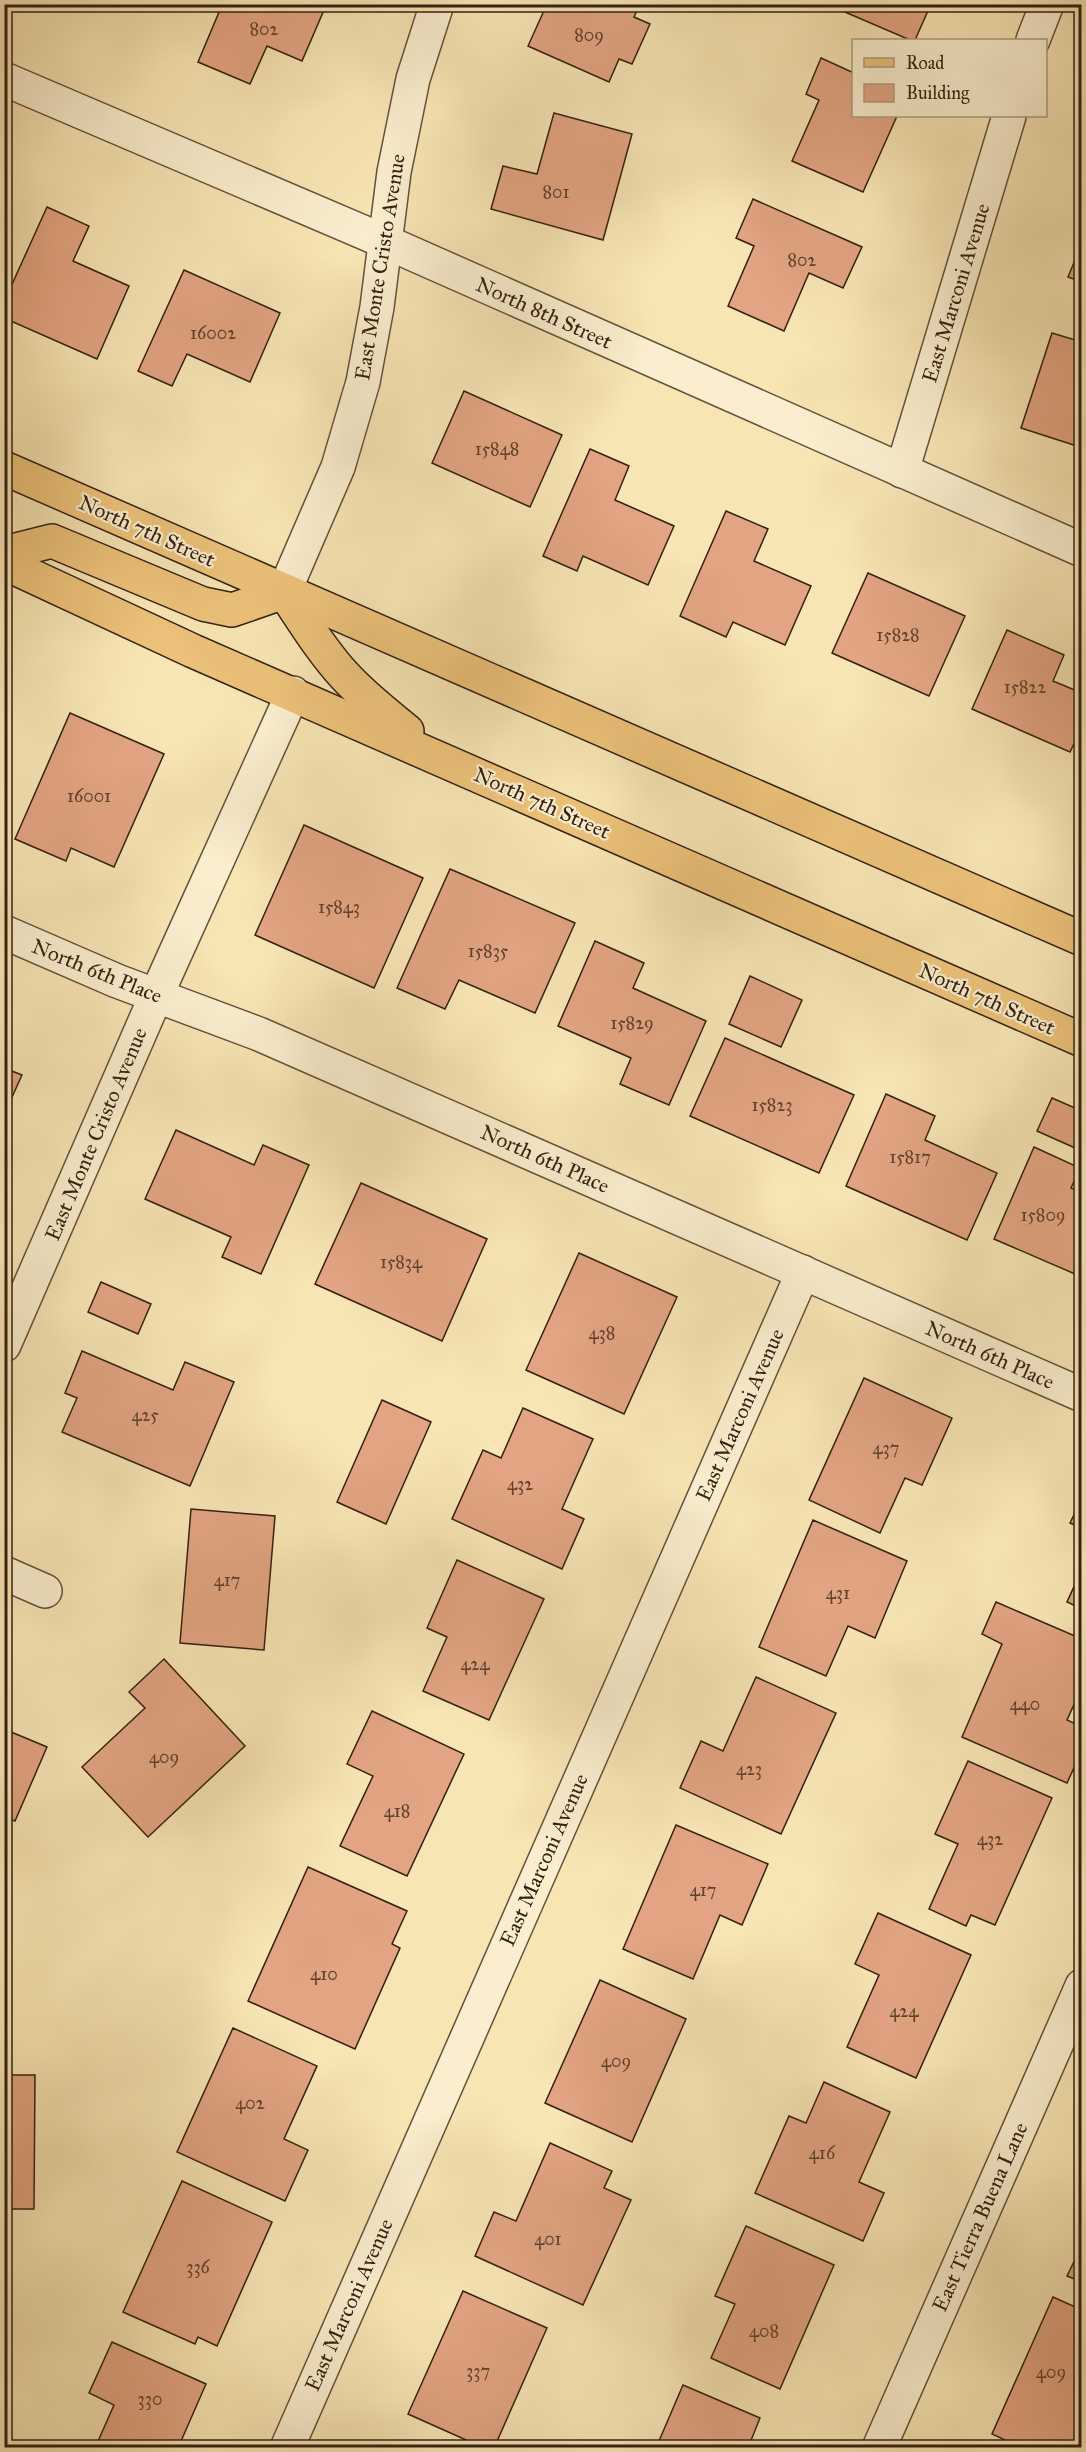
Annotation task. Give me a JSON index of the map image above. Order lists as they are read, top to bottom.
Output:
{
  "streets": {
    "main road": ["North 7th Street"],
    "street": [
      "East Monte Cristo Avenue",
      "East Marconi Avenue",
      "North 8th Street",
      "North 6th Place",
      "East Tierra Buena Lane"
    ]
  },
  "crossings": [
    ["East Monte Cristo Avenue", "North 8th Street"],
    ["East Monte Cristo Avenue", "North 7th Street"],
    ["East Monte Cristo Avenue", "North 6th Place"],
    ["East Marconi Avenue", "North 8th Street"],
    ["East Marconi Avenue", "North 6th Place"]
  ],
  "house_numbers": [
    "802",
    "809",
    "801",
    "802",
    "16002",
    "15848",
    "15828",
    "15822",
    "16001",
    "15843",
    "15835",
    "15829",
    "15823",
    "15817",
    "15809",
    "15834",
    "438",
    "425",
    "437",
    "432",
    "417",
    "431",
    "424",
    "440",
    "409",
    "423",
    "418",
    "432",
    "417",
    "410",
    "424",
    "409",
    "402",
    "416",
    "401",
    "336",
    "408",
    "337",
    "409",
    "330"
  ],
  "legend": ["Road", "Building"]
}
